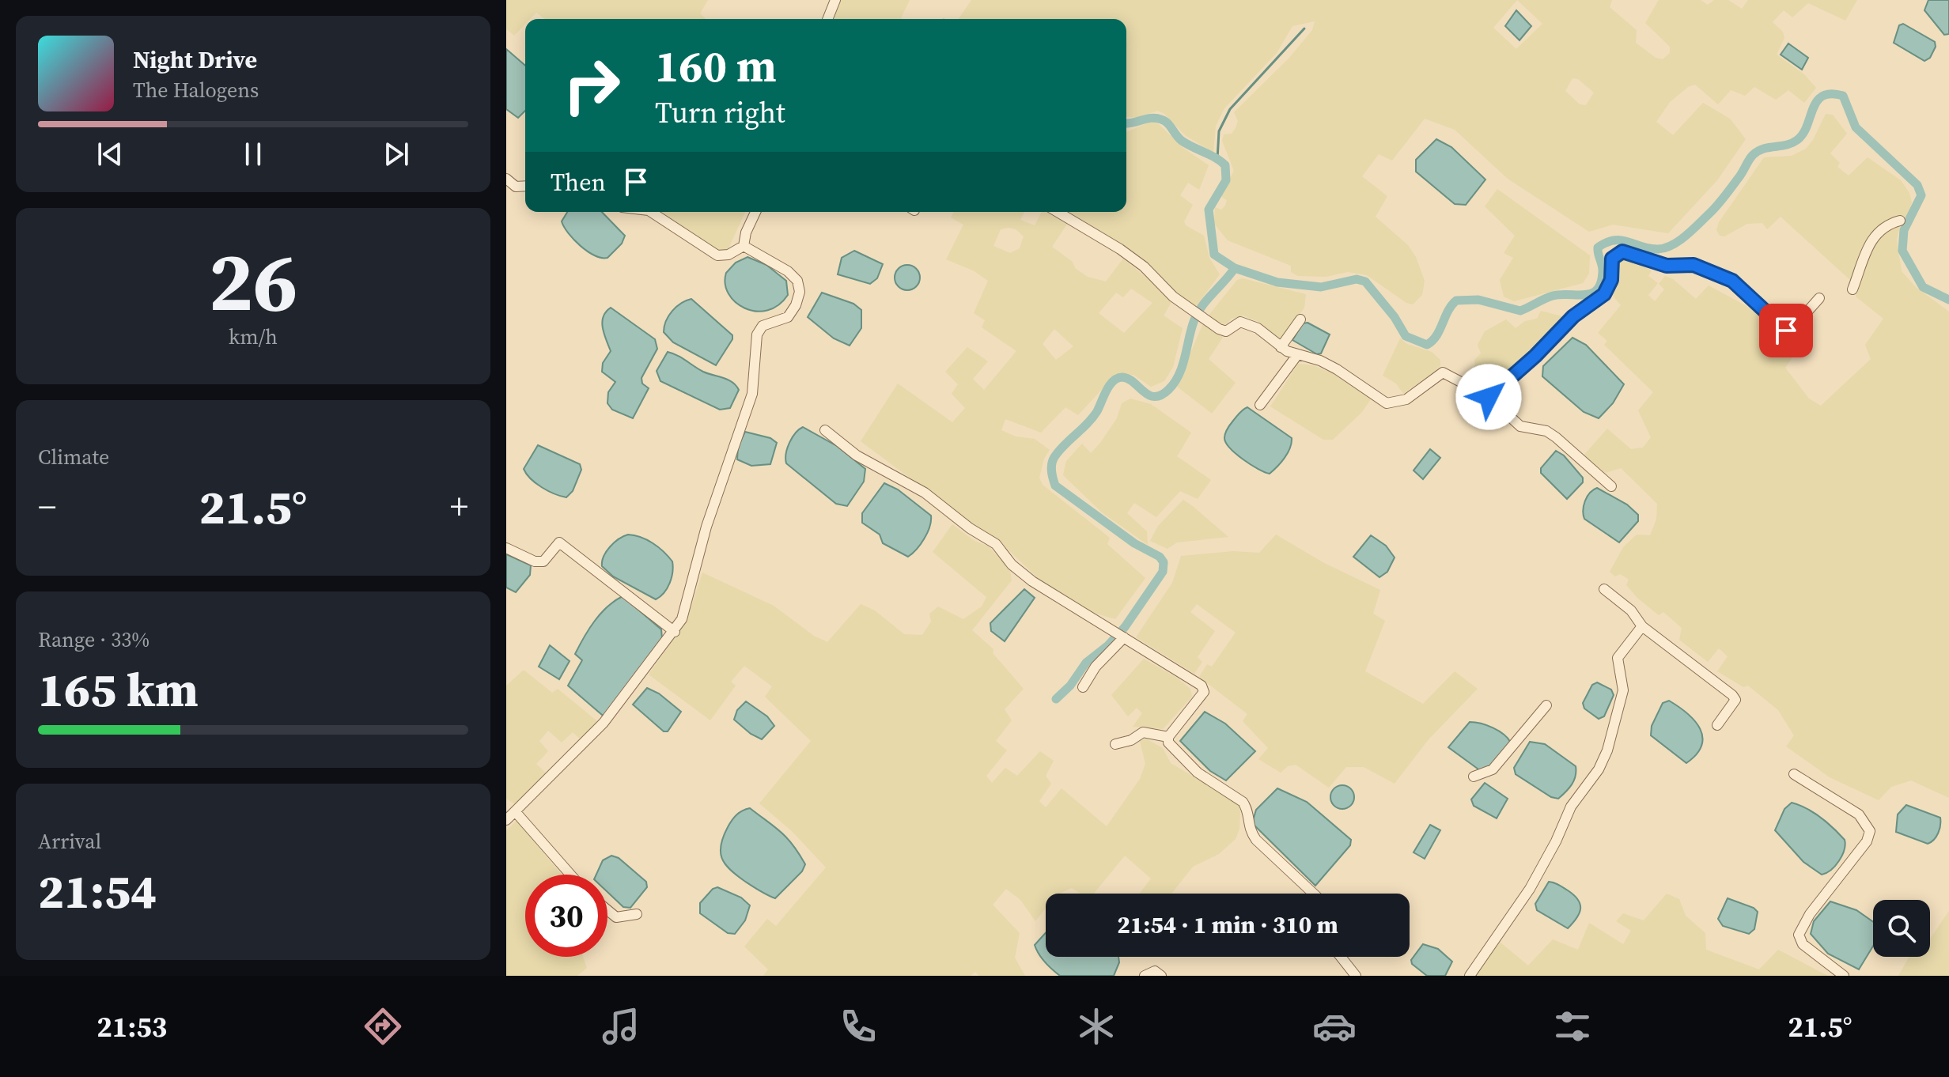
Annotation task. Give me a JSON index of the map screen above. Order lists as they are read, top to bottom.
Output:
{
  "page": {
    "turn": ["160 m", "Turn right"],
    "song": ["Night Drive", "The Halogens"],
    "then": "Then",
    "tile": [
      ["26", "km/h"],
      "Climate",
      ["Range · 33%", "165 km"],
      ["Arrival", "21:54"]
    ],
    "heat": ["−", "21.5°", "+"],
    "limit": "30",
    "trip": "21:54 · 1 min · 310 m",
    "tabs": ["21:53", "21.5°"]
  }
}
